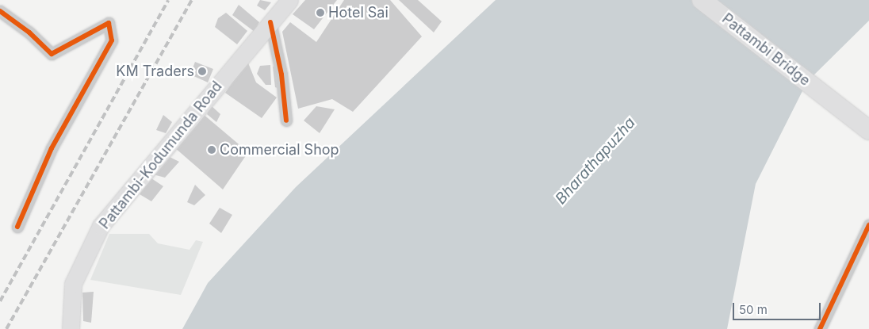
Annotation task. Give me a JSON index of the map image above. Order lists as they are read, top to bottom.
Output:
{
  "streets": {
    "main road": ["Pattambi Bridge", "Pattambi-Kodumunda Road"]
  },
  "water": ["Bharathapuzha"],
  "places": ["Hotel Sai", "KM Traders", "Commercial Shop"],
  "scale_bar": "50 m"
}
